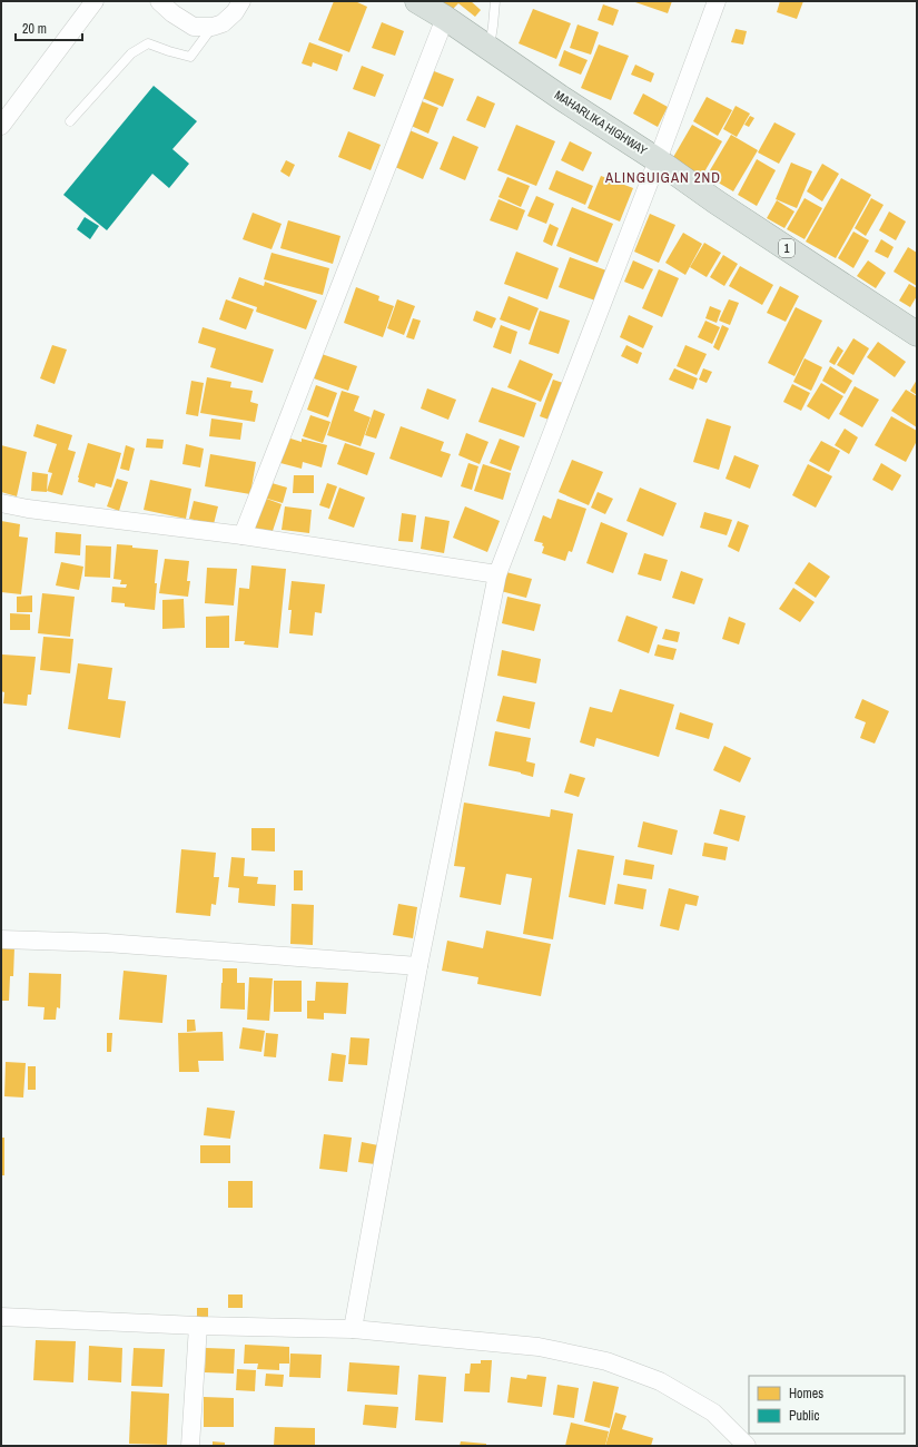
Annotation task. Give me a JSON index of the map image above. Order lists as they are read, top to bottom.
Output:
{
  "streets": {
    "highway": ["MAHARLIKA HIGHWAY", "1"]
  },
  "districts": ["ALINGUIGAN 2ND"],
  "legend": ["Homes", "Public"],
  "scale_bar": "20 m"
}
